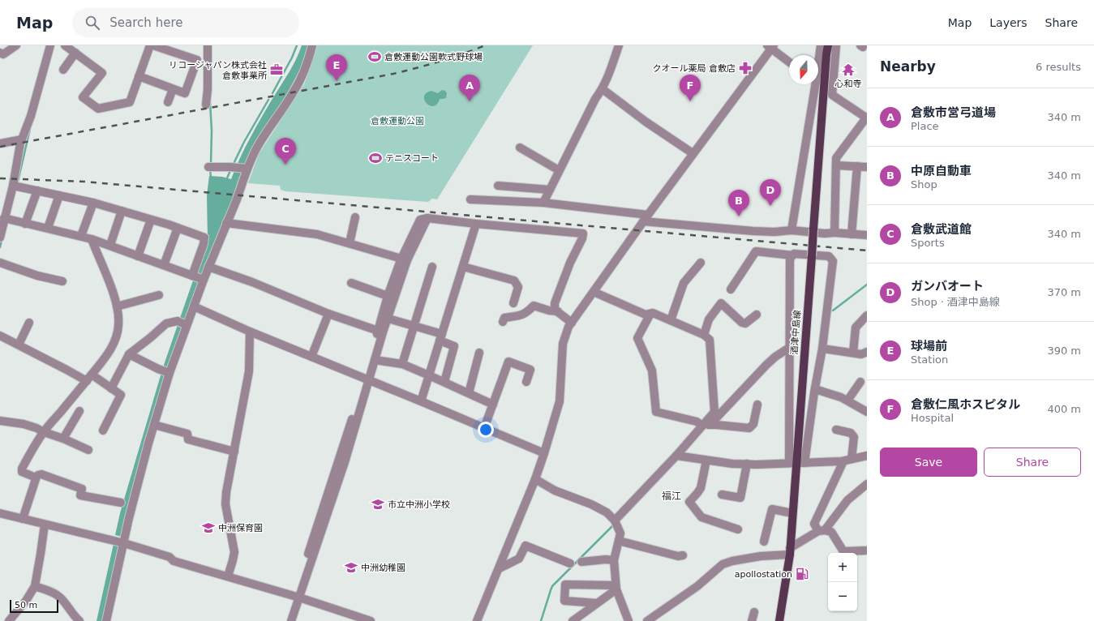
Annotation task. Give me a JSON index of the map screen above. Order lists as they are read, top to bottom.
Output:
{
  "streets": {
    "main road": ["酒津中島線"]
  },
  "districts": ["福江"],
  "parks": ["倉敷運動公園"],
  "places": {
    "sports": ["倉敷運動公園軟式野球場", "テニスコート"],
    "pharmacy": ["クオール薬局 倉敷店"],
    "office": ["リコージャパン株式会社 倉敷事業所"],
    "temple": ["心和寺"],
    "school or university": ["市立中洲小学校", "中洲保育園", "中洲幼稚園"],
    "fuel station": ["apollostation"]
  },
  "scale_bar": "50 m",
  "north": "bottom",
  "page": {
    "header": "Map",
    "search": "Search here",
    "nav": ["Map", "Layers", "Share"],
    "heading": ["Nearby", "6 results"],
    "pins": [
      "E",
      "A",
      "F",
      "C",
      "D",
      "B"
    ],
    "list": [
      {
        "mark": "A",
        "name": "倉敷市営弓道場",
        "note": "Place",
        "value": "340 m"
      },
      {
        "mark": "B",
        "name": "中原自動車",
        "note": "Shop",
        "value": "340 m"
      },
      {
        "mark": "C",
        "name": "倉敷武道館",
        "note": "Sports",
        "value": "340 m"
      },
      {
        "mark": "D",
        "name": "ガンバオート",
        "note": "Shop · 酒津中島線",
        "value": "370 m"
      },
      {
        "mark": "E",
        "name": "球場前",
        "note": "Station",
        "value": "390 m"
      },
      {
        "mark": "F",
        "name": "倉敷仁風ホスピタル",
        "note": "Hospital",
        "value": "400 m"
      }
    ],
    "buttons": ["Save", "Share"],
    "map_buttons": ["+", "−"],
    "scale": "50 m"
  }
}
